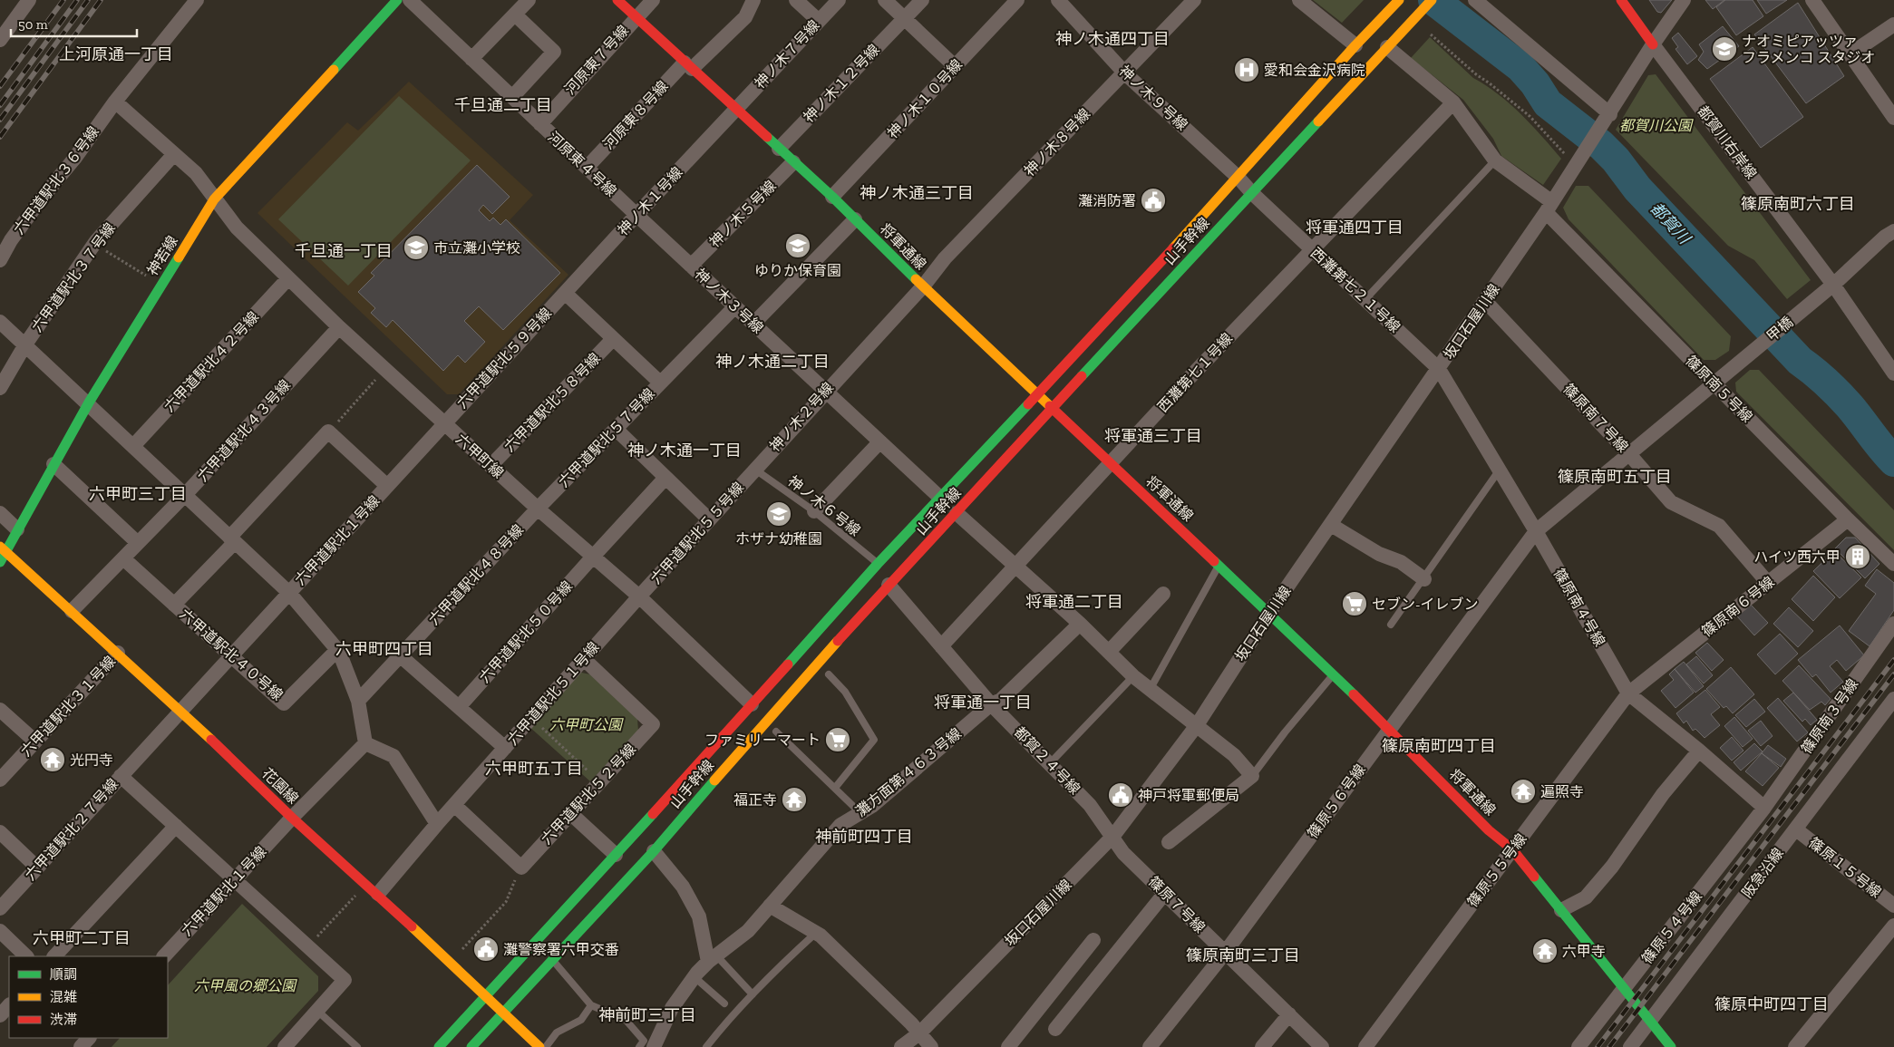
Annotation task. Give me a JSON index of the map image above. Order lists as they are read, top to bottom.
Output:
{
  "streets": {
    "street": [
      "神ノ木７号線",
      "河原東７号線",
      "神ノ木１２号線",
      "神ノ木９号線",
      "神ノ木１０号線",
      "河原東８号線",
      "神ノ木８号線",
      "都賀川右岸線",
      "河原東４号線",
      "六甲道駅北３６号線",
      "神ノ木１号線",
      "神ノ木５号線",
      "山手幹線",
      "将軍通線",
      "神若線",
      "六甲道駅北３７号線",
      "西灘第七２１号線",
      "神ノ木３号線",
      "坂口石屋川線",
      "甲橋",
      "六甲道駅北５９号線",
      "六甲道駅北４２号線",
      "西灘第七１号線",
      "篠原南５号線",
      "六甲道駅北５８号線",
      "神ノ木２号線",
      "篠原南７号線",
      "六甲道駅北４３号線",
      "六甲道駅北５７号線",
      "六甲町線",
      "六甲道駅北５５号線",
      "六甲道駅北１号線",
      "六甲道駅北４８号線",
      "篠原南６号線",
      "篠原南４号線",
      "六甲道駅北５０号線",
      "六甲道駅北４０号線",
      "六甲道駅北５１号線",
      "六甲道駅北３１号線",
      "篠原南３号線",
      "都賀２４号線",
      "灘方面第４６３号線",
      "花園線",
      "六甲道駅北５２号線",
      "篠原５６号線",
      "六甲道駅北２７号線",
      "篠原１５号線",
      "篠原５５号線",
      "阪急沿線",
      "篠原７号線",
      "篠原５４号線"
    ],
    "lane": ["神ノ木６号線"]
  },
  "crossings": [
    ["神ノ木７号線", "神ノ木１号線"],
    ["神ノ木７号線", "将軍通線"],
    ["河原東７号線", "河原東４号線"],
    ["河原東７号線", "将軍通線"],
    ["神ノ木１２号線", "将軍通線"],
    ["神ノ木９号線", "神ノ木８号線"],
    ["神ノ木９号線", "山手幹線"],
    ["神ノ木９号線", "西灘第七２１号線"],
    ["神ノ木１０号線", "将軍通線"],
    ["河原東８号線", "河原東４号線"],
    ["河原東８号線", "将軍通線"],
    ["神ノ木８号線", "将軍通線"],
    ["神ノ木８号線", "神ノ木２号線"],
    ["都賀川右岸線", "甲橋"],
    ["河原東４号線", "神ノ木１号線"],
    ["河原東４号線", "神ノ木３号線"],
    ["六甲道駅北３６号線", "六甲町線"],
    ["神ノ木１号線", "将軍通線"],
    ["神ノ木１号線", "神ノ木３号線"],
    ["神ノ木１号線", "六甲道駅北５９号線"],
    ["神ノ木１号線", "六甲道駅北５７号線"],
    ["神ノ木５号線", "将軍通線"],
    ["神ノ木５号線", "神ノ木３号線"],
    ["山手幹線", "将軍通線"],
    ["山手幹線", "西灘第七２１号線"],
    ["山手幹線", "神ノ木３号線"],
    ["山手幹線", "篠原南５号線"],
    ["山手幹線", "六甲町線"],
    ["山手幹線", "神ノ木６号線"],
    ["山手幹線", "都賀２４号線"],
    ["山手幹線", "花園線"],
    ["将軍通線", "坂口石屋川線"],
    ["将軍通線", "西灘第七１号線"],
    ["将軍通線", "神ノ木２号線"],
    ["将軍通線", "篠原５６号線"],
    ["将軍通線", "篠原５５号線"],
    ["将軍通線", "阪急沿線"],
    ["将軍通線", "篠原５４号線"],
    ["神若線", "六甲町線"],
    ["神若線", "花園線"],
    ["六甲道駅北３７号線", "六甲町線"],
    ["西灘第七２１号線", "坂口石屋川線"],
    ["西灘第七２１号線", "西灘第七１号線"],
    ["西灘第七２１号線", "篠原南４号線"],
    ["神ノ木３号線", "神ノ木２号線"],
    ["坂口石屋川線", "篠原南５号線"],
    ["坂口石屋川線", "篠原南７号線"],
    ["坂口石屋川線", "篠原南４号線"],
    ["坂口石屋川線", "都賀２４号線"],
    ["坂口石屋川線", "篠原７号線"],
    ["甲橋", "篠原南５号線"],
    ["甲橋", "篠原南７号線"],
    ["甲橋", "篠原５６号線"],
    ["六甲道駅北５９号線", "六甲道駅北５７号線"],
    ["六甲道駅北５９号線", "六甲町線"],
    ["六甲道駅北５９号線", "六甲道駅北１号線"],
    ["六甲道駅北４２号線", "六甲町線"],
    ["西灘第七１号線", "篠原南５号線"],
    ["西灘第七１号線", "都賀２４号線"],
    ["篠原南５号線", "篠原南６号線"],
    ["六甲道駅北５８号線", "六甲道駅北５７号線"],
    ["六甲道駅北５８号線", "六甲町線"],
    ["神ノ木２号線", "神ノ木６号線"],
    ["神ノ木２号線", "六甲道駅北５５号線"],
    ["篠原南７号線", "篠原南６号線"],
    ["篠原南７号線", "篠原５６号線"],
    ["六甲道駅北４３号線", "六甲町線"],
    ["六甲道駅北４３号線", "六甲道駅北４０号線"],
    ["六甲道駅北４３号線", "花園線"],
    ["六甲道駅北５７号線", "六甲町線"],
    ["六甲道駅北５７号線", "六甲道駅北４８号線"],
    ["六甲町線", "六甲道駅北５５号線"],
    ["六甲町線", "六甲道駅北１号線"],
    ["六甲町線", "六甲道駅北４８号線"],
    ["六甲町線", "六甲道駅北５０号線"],
    ["六甲町線", "六甲道駅北５１号線"],
    ["神ノ木６号線", "六甲道駅北５５号線"],
    ["六甲道駅北５５号線", "六甲道駅北５１号線"],
    ["六甲道駅北１号線", "六甲道駅北４８号線"],
    ["六甲道駅北１号線", "六甲道駅北４０号線"],
    ["六甲道駅北１号線", "花園線"],
    ["六甲道駅北１号線", "六甲道駅北２７号線"],
    ["篠原南６号線", "篠原南４号線"],
    ["篠原南６号線", "篠原５５号線"],
    ["篠原南４号線", "篠原南３号線"],
    ["篠原南４号線", "篠原５６号線"],
    ["篠原南４号線", "篠原５５号線"],
    ["篠原南４号線", "篠原５４号線"],
    ["六甲道駅北４０号線", "六甲道駅北２７号線"],
    ["六甲道駅北５１号線", "花園線"],
    ["六甲道駅北５１号線", "六甲道駅北５２号線"],
    ["六甲道駅北３１号線", "花園線"],
    ["篠原南３号線", "篠原５４号線"],
    ["都賀２４号線", "灘方面第４６３号線"],
    ["都賀２４号線", "篠原７号線"],
    ["花園線", "六甲道駅北２７号線"],
    ["篠原５６号線", "篠原７号線"],
    ["篠原１５号線", "阪急沿線"]
  ],
  "districts": [
    "神ノ木通四丁目",
    "上河原通一丁目",
    "千旦通二丁目",
    "神ノ木通三丁目",
    "篠原南町六丁目",
    "将軍通四丁目",
    "千旦通一丁目",
    "神ノ木通二丁目",
    "将軍通三丁目",
    "神ノ木通一丁目",
    "篠原南町五丁目",
    "六甲町三丁目",
    "将軍通二丁目",
    "六甲町四丁目",
    "将軍通一丁目",
    "篠原南町四丁目",
    "六甲町五丁目",
    "神前町四丁目",
    "六甲町二丁目",
    "篠原南町三丁目",
    "篠原中町四丁目",
    "神前町三丁目"
  ],
  "water": ["都賀川"],
  "parks": ["都賀川公園", "六甲町公園", "六甲風の郷公園"],
  "places": {
    "school or university": [
      "ナオミピアッツァ フラメンコ スタジオ",
      "ゆりか保育園",
      "市立灘小学校",
      "ホザナ幼稚園"
    ],
    "hospital": ["愛和会金沢病院"],
    "public building": ["灘消防署", "神戸将軍郵便局", "灘警察署六甲交番"],
    "building": ["ハイツ西六甲"],
    "supermarket": ["セブン-イレブン", "ファミリーマート"],
    "temple": [
      "光円寺",
      "遍照寺",
      "福正寺",
      "六甲寺"
    ]
  },
  "legend": ["順調", "混雑", "渋滞"],
  "scale_bar": "50 m"
}
